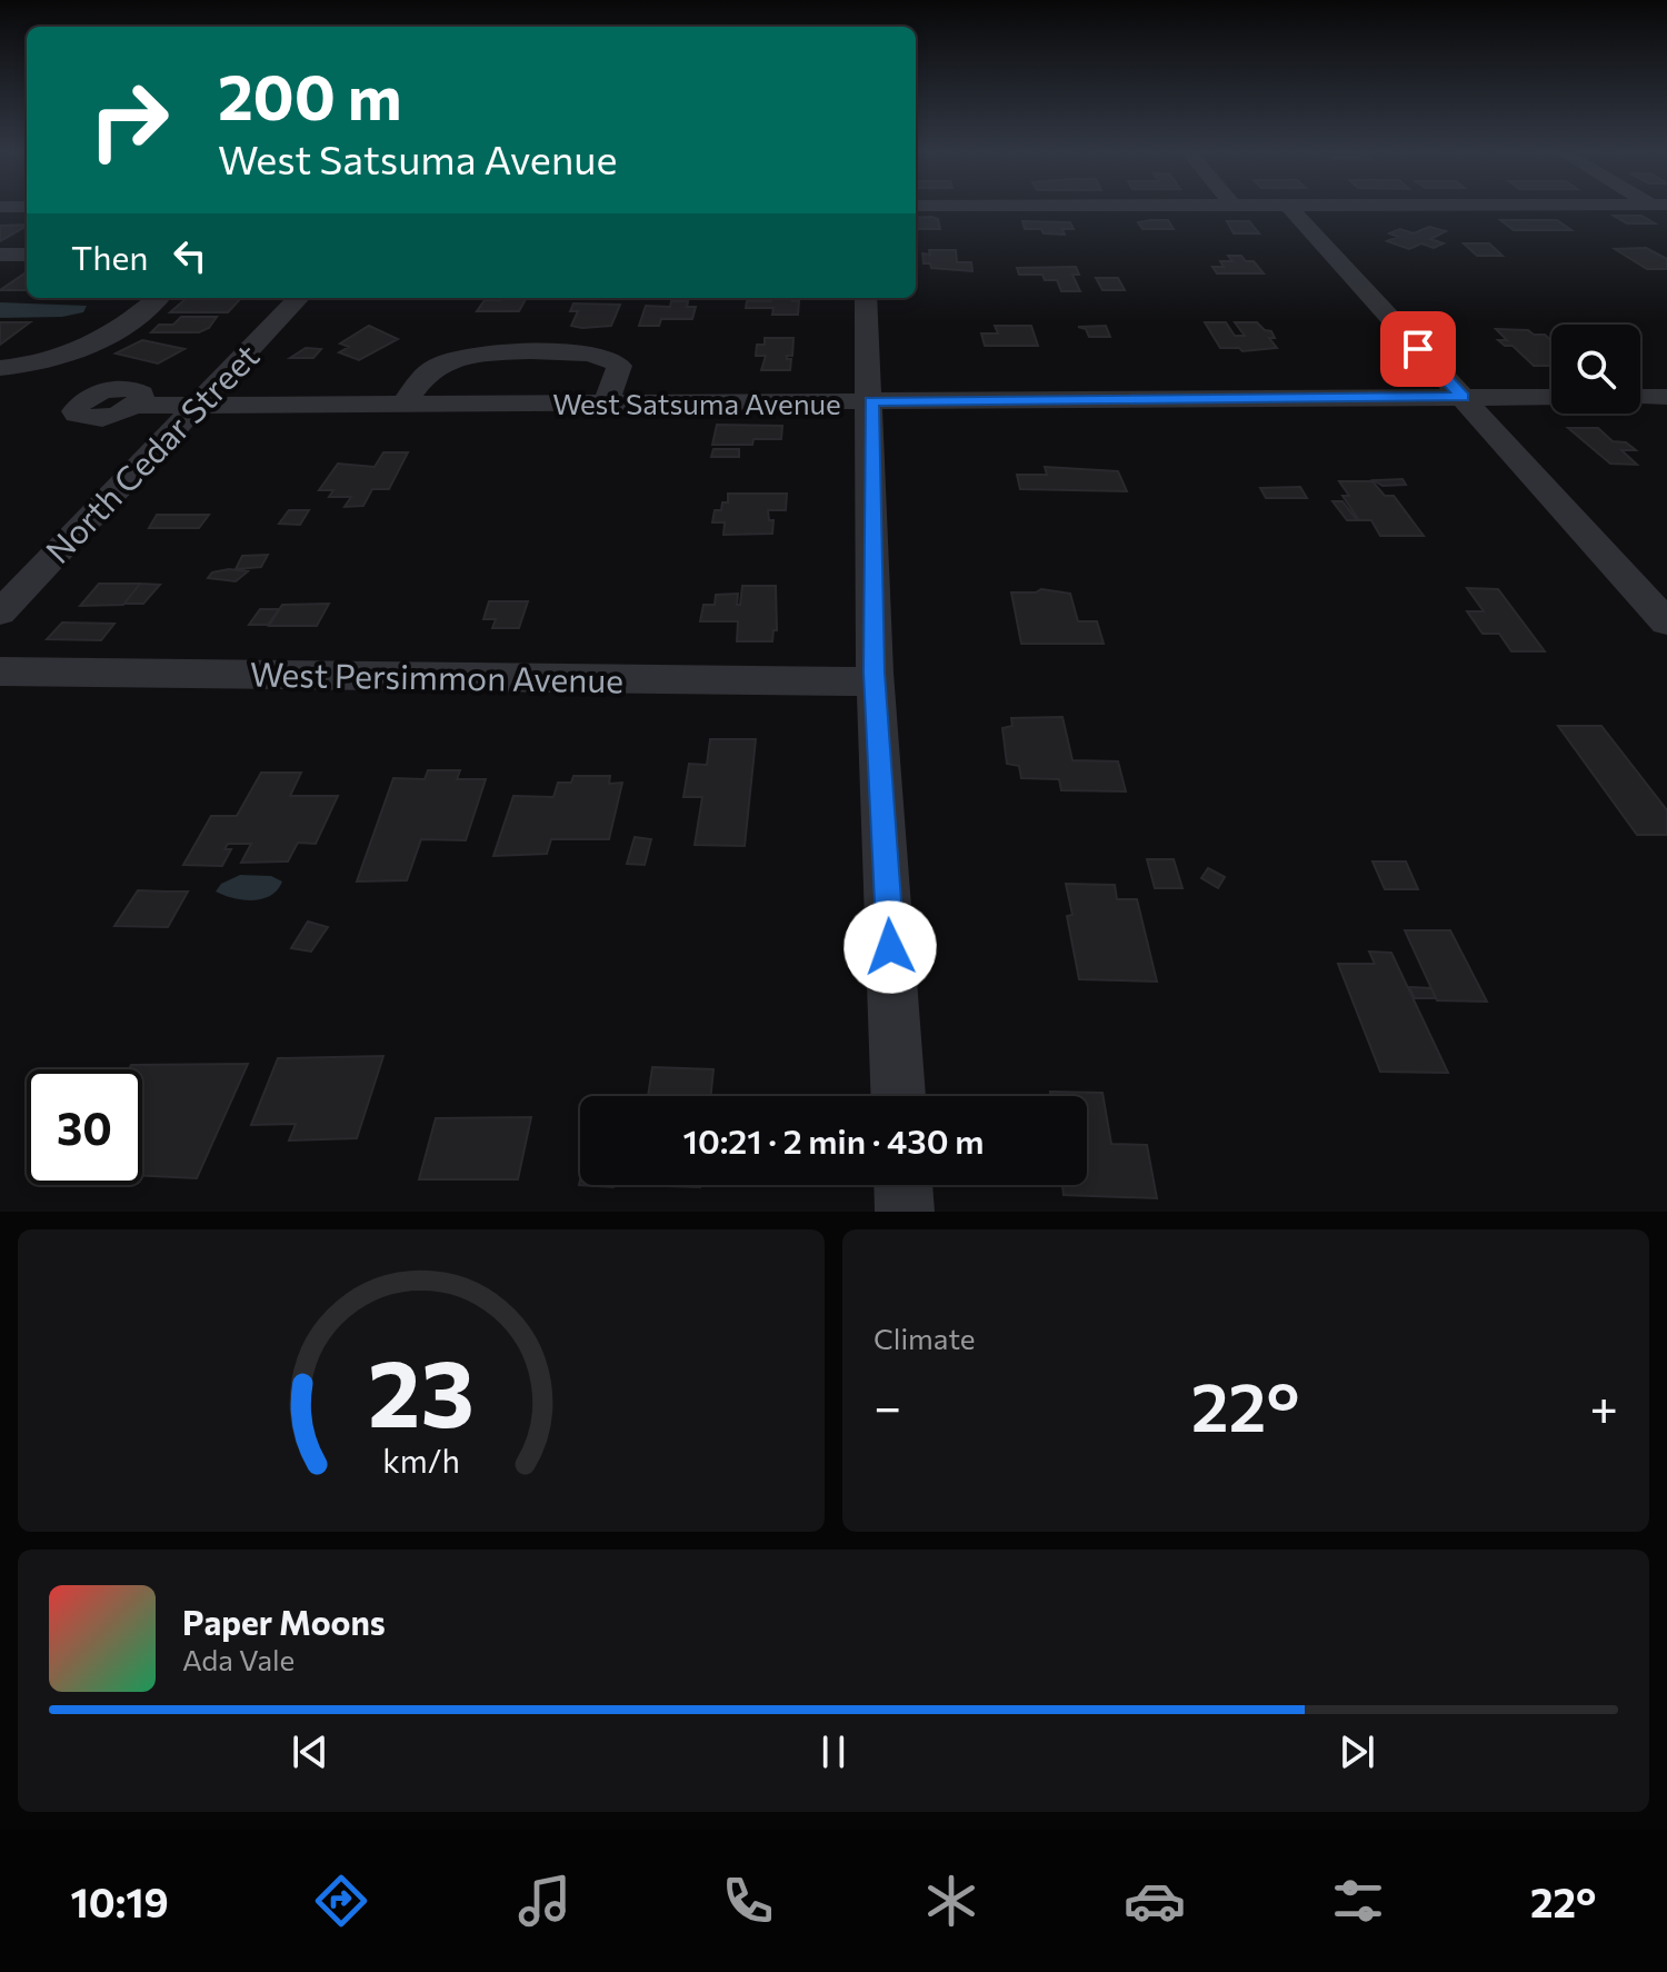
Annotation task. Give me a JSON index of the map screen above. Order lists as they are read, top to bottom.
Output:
{
  "streets": {
    "street": ["West Satsuma Avenue", "North Cedar Street", "West Persimmon Avenue"]
  },
  "crossings": [
    ["West Satsuma Avenue", "North Cedar Street"]
  ],
  "page": {
    "turn": ["200 m", "West Satsuma Avenue"],
    "then": "Then",
    "limit": "30",
    "trip": "10:21 · 2 min · 430 m",
    "tile": "Climate",
    "heat": ["−", "22°", "+"],
    "song": ["Paper Moons", "Ada Vale"],
    "tabs": ["10:19", "22°"],
    "gauge": ["23", "km/h"]
  }
}
